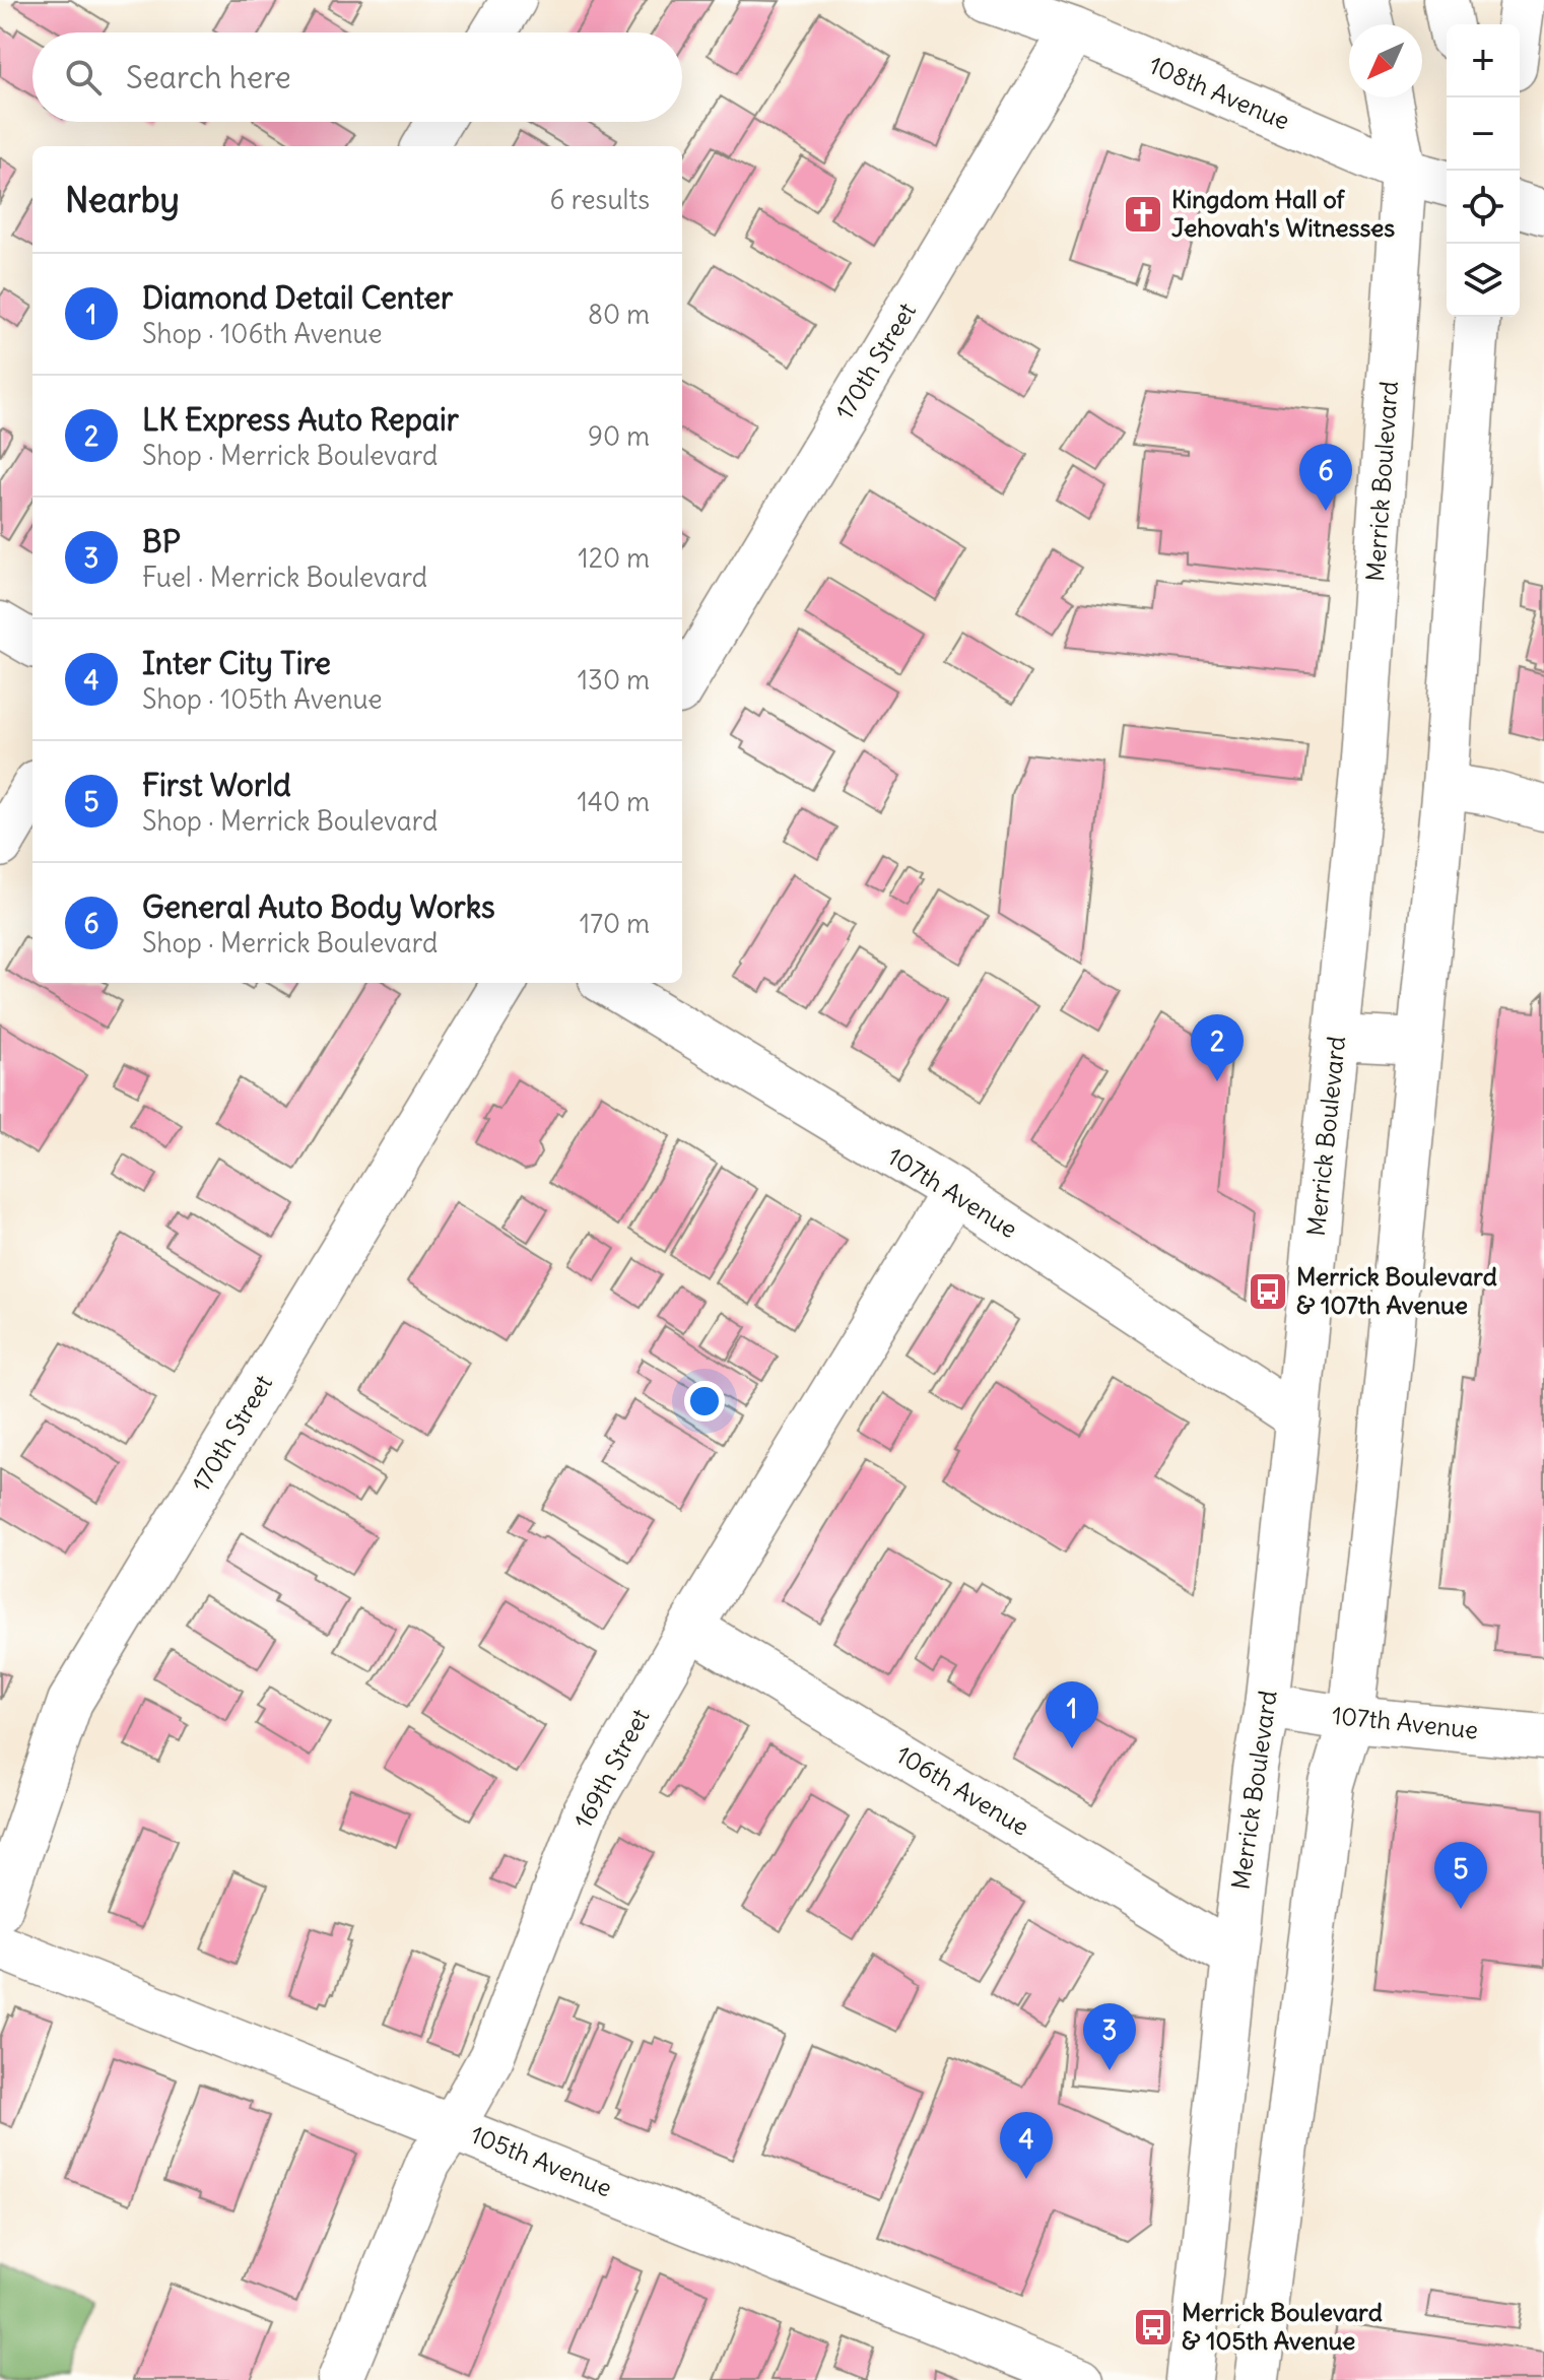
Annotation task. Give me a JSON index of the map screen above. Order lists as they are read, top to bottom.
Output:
{
  "streets": {
    "street": [
      "108th Avenue",
      "170th Street",
      "Merrick Boulevard",
      "107th Avenue",
      "169th Street",
      "106th Avenue",
      "105th Avenue"
    ]
  },
  "crossings": [
    ["108th Avenue", "170th Street"],
    ["108th Avenue", "Merrick Boulevard"],
    ["Merrick Boulevard", "107th Avenue"],
    ["Merrick Boulevard", "106th Avenue"],
    ["107th Avenue", "169th Street"],
    ["169th Street", "106th Avenue"],
    ["169th Street", "105th Avenue"]
  ],
  "places": {
    "church": ["Kingdom Hall of Jehovah's Witnesses"],
    "bus stop": ["Merrick Boulevard & 107th Avenue", "Merrick Boulevard & 105th Avenue"]
  },
  "north": "bottom left",
  "page": {
    "map_buttons": ["+", "−"],
    "search": "Search here",
    "heading": ["Nearby", "6 results"],
    "list": [
      {
        "mark": "1",
        "name": "Diamond Detail Center",
        "note": "Shop · 106th Avenue",
        "value": "80 m"
      },
      {
        "mark": "2",
        "name": "LK Express Auto Repair",
        "note": "Shop · Merrick Boulevard",
        "value": "90 m"
      },
      {
        "mark": "3",
        "name": "BP",
        "note": "Fuel · Merrick Boulevard",
        "value": "120 m"
      },
      {
        "mark": "4",
        "name": "Inter City Tire",
        "note": "Shop · 105th Avenue",
        "value": "130 m"
      },
      {
        "mark": "5",
        "name": "First World",
        "note": "Shop · Merrick Boulevard",
        "value": "140 m"
      },
      {
        "mark": "6",
        "name": "General Auto Body Works",
        "note": "Shop · Merrick Boulevard",
        "value": "170 m"
      }
    ],
    "pins": [
      "6",
      "2",
      "1",
      "5",
      "3",
      "4"
    ]
  }
}
